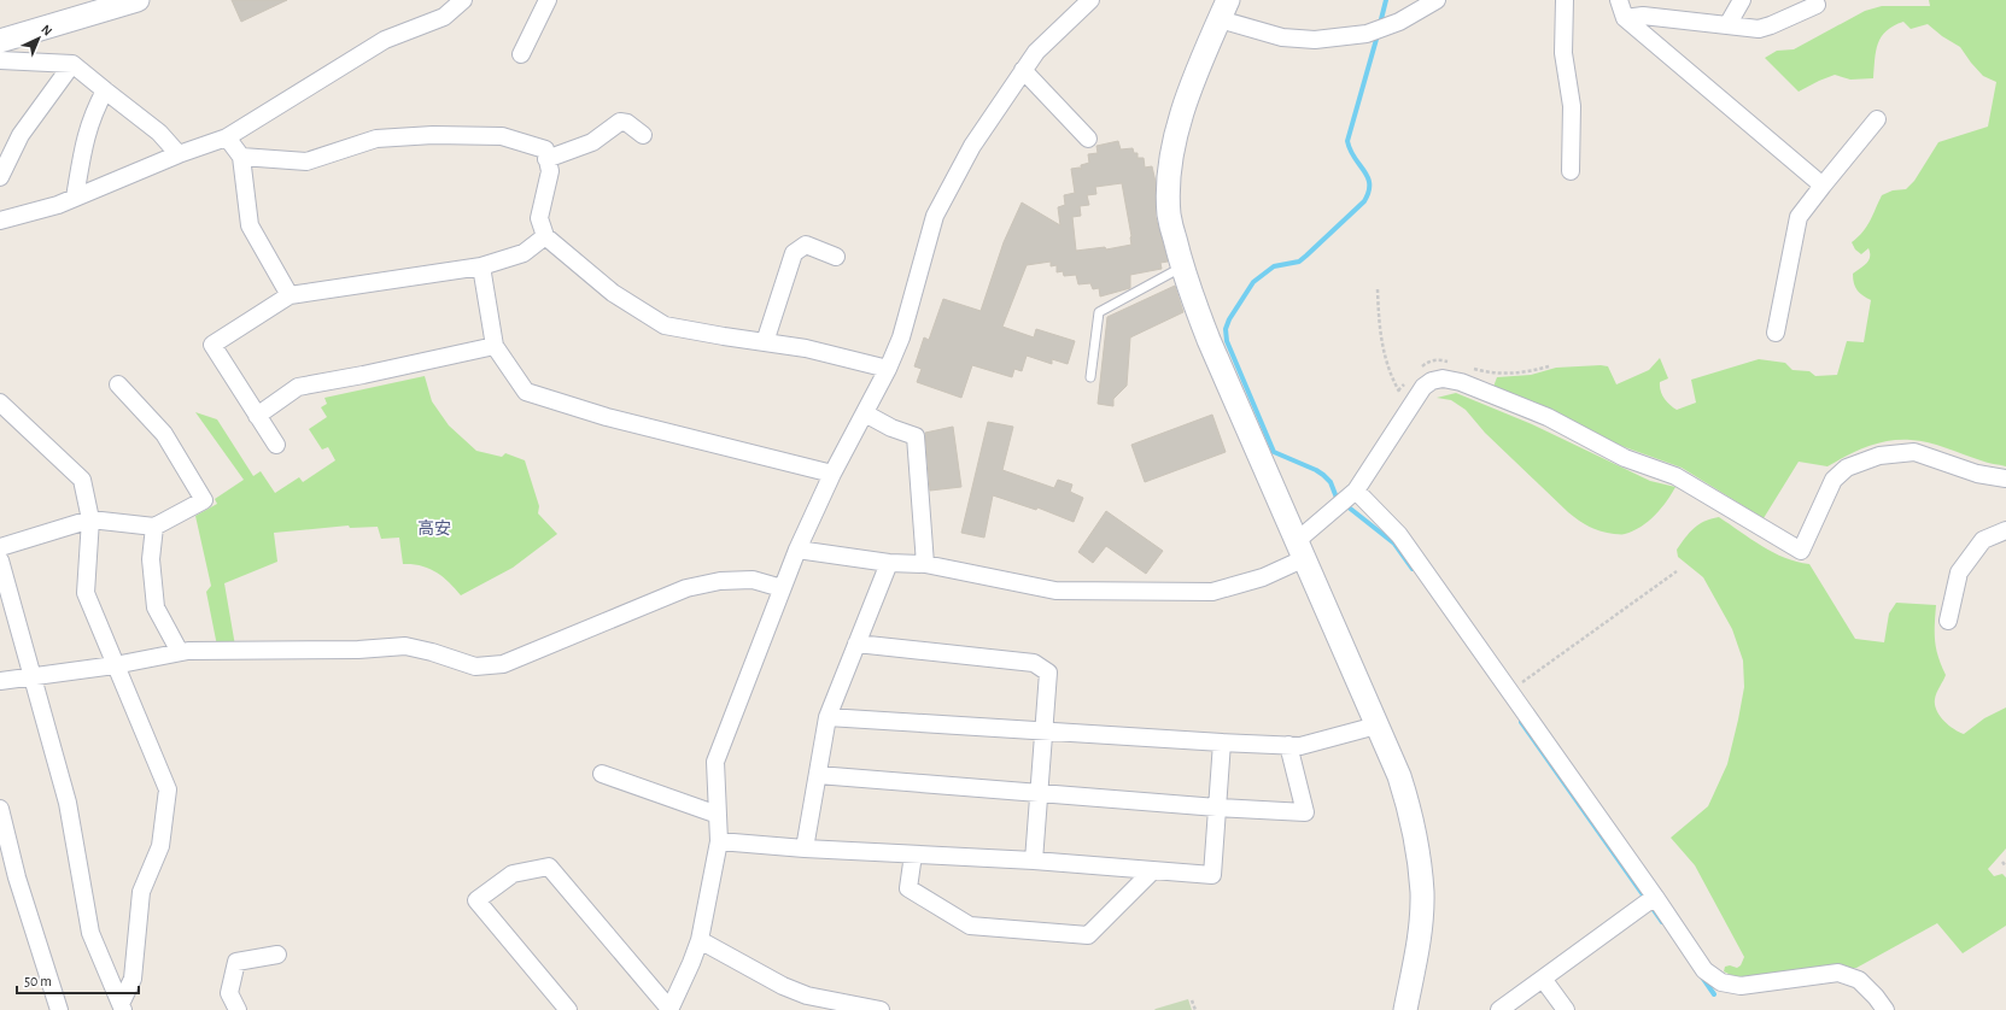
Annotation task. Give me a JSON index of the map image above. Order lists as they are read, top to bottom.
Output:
{
  "districts": ["高安"],
  "scale_bar": "50 m",
  "north": "top right"
}
